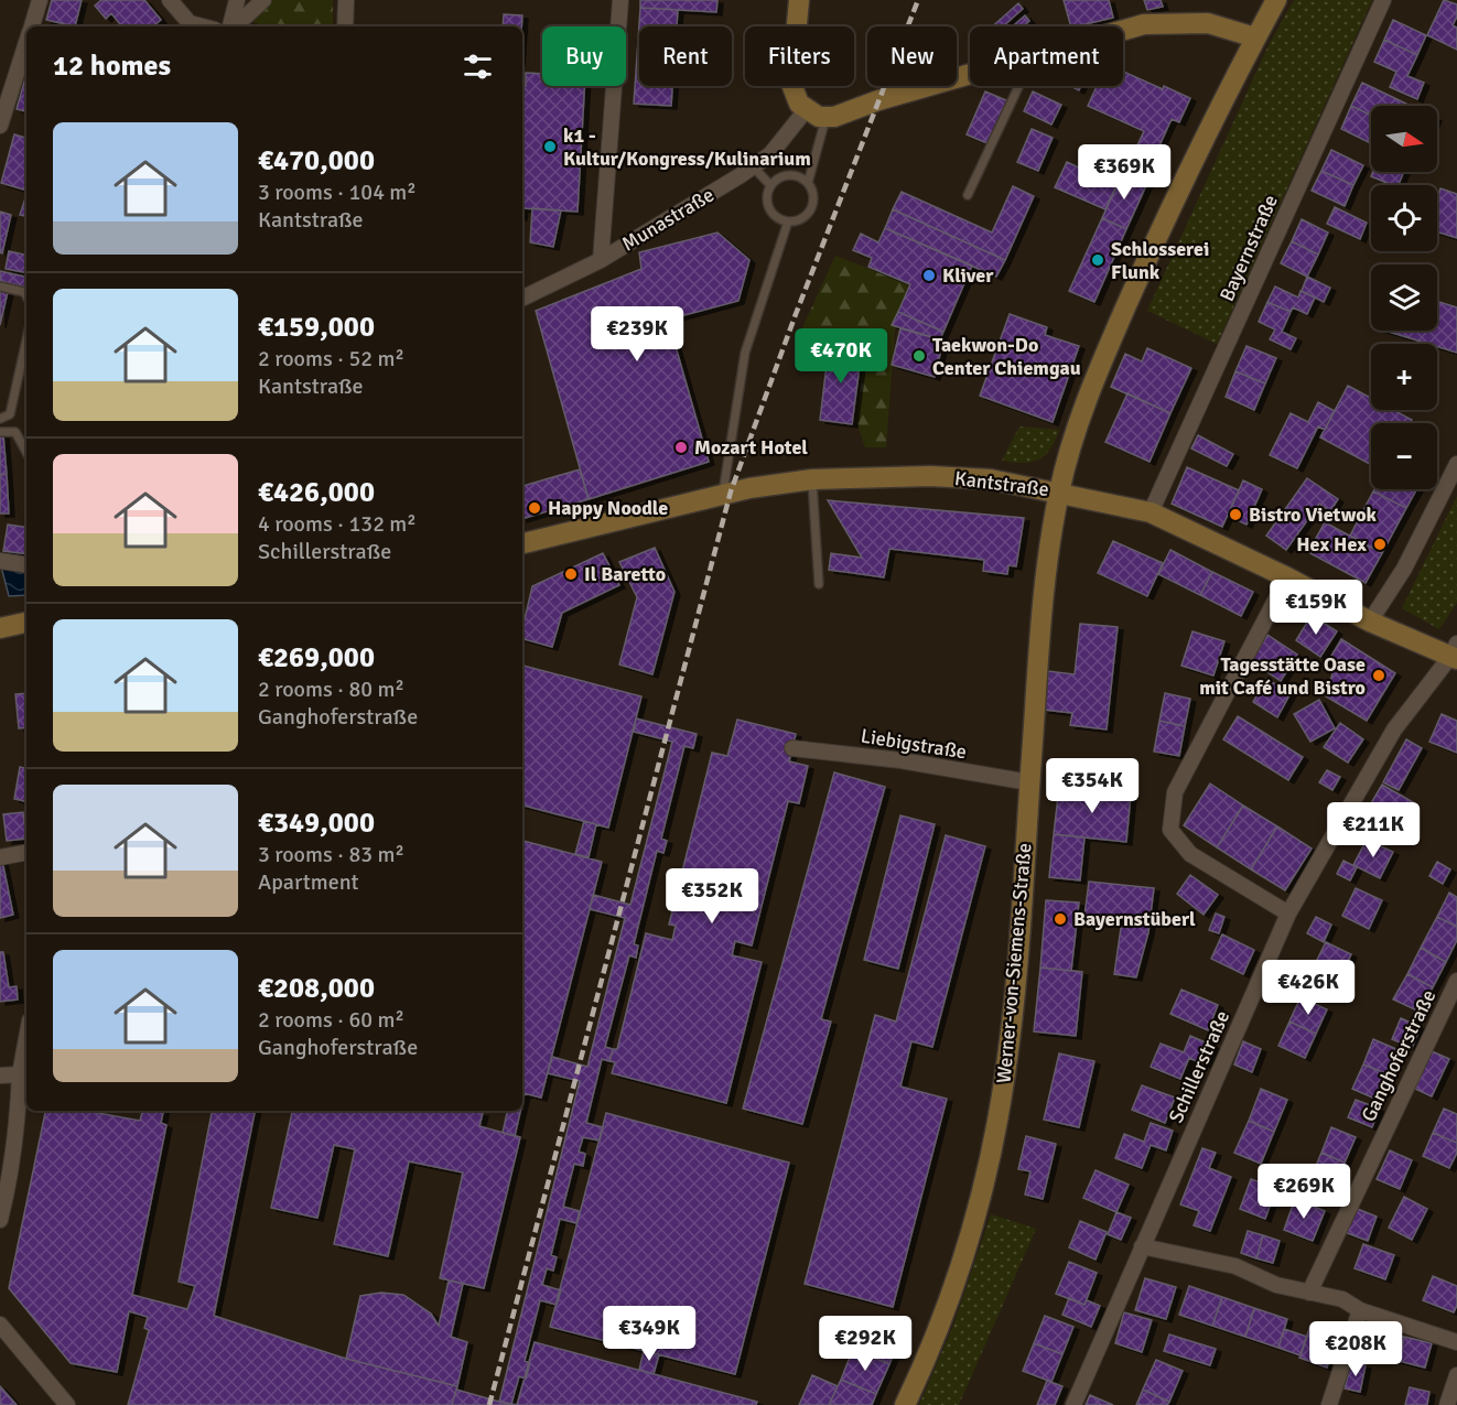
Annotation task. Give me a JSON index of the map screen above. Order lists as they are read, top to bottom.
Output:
{
  "streets": {
    "street": [
      "Munastraße",
      "Bayernstraße",
      "Kantstraße",
      "Liebigstraße",
      "Werner-von-Siemens-Straße",
      "Ganghoferstraße",
      "Schillerstraße"
    ]
  },
  "crossings": [
    ["Bayernstraße", "Kantstraße"],
    ["Kantstraße", "Werner-von-Siemens-Straße"],
    ["Kantstraße", "Schillerstraße"],
    ["Liebigstraße", "Werner-von-Siemens-Straße"]
  ],
  "places": [
    "k1 - Kultur/Kongress/Kulinarium",
    "Schlosserei Flunk",
    "Kliver",
    "Taekwon-Do Center Chiemgau",
    "Mozart Hotel",
    "Happy Noodle",
    "Bistro Vietwok",
    "Hex Hex",
    "Il Baretto",
    "Tagesstätte Oase mit Café und Bistro",
    "Bayernstüberl"
  ],
  "north": "right",
  "page": {
    "chip": [
      "Buy",
      "Rent",
      "Filters",
      "New",
      "Apartment"
    ],
    "heading": "12 homes",
    "map_buttons": ["+", "−"],
    "list": [
      {
        "name": "€470,000",
        "note": "3 rooms · 104 m² · Kantstraße"
      },
      {
        "name": "€159,000",
        "note": "2 rooms · 52 m² · Kantstraße"
      },
      {
        "name": "€426,000",
        "note": "4 rooms · 132 m² · Schillerstraße"
      },
      {
        "name": "€269,000",
        "note": "2 rooms · 80 m² · Ganghoferstraße"
      },
      {
        "name": "€349,000",
        "note": "3 rooms · 83 m² · Apartment"
      },
      {
        "name": "€208,000",
        "note": "2 rooms · 60 m² · Ganghoferstraße"
      }
    ],
    "price": [
      "€369K",
      "€239K",
      "€470K",
      "€159K",
      "€354K",
      "€211K",
      "€352K",
      "€426K",
      "€269K",
      "€349K",
      "€292K",
      "€208K"
    ]
  }
}
